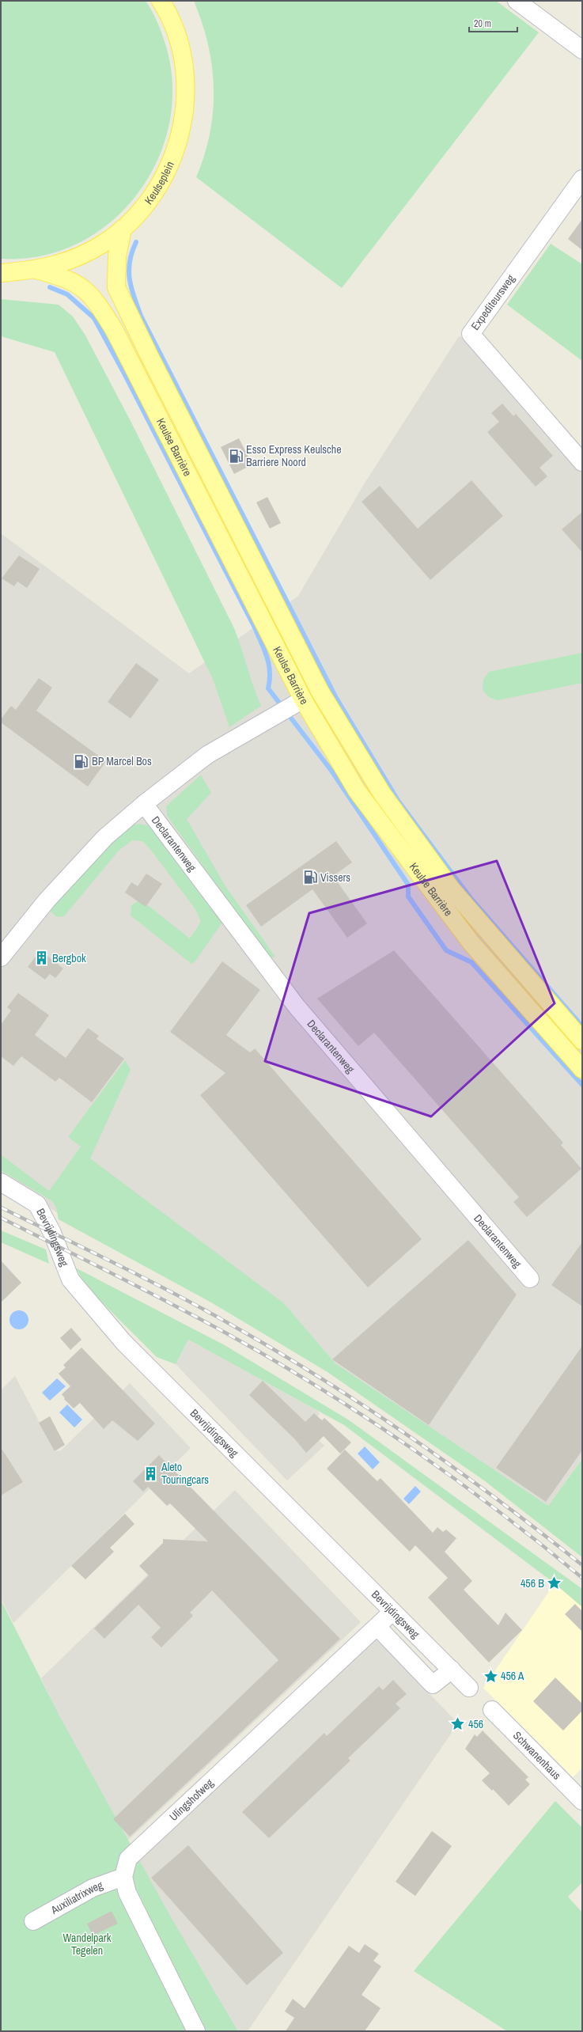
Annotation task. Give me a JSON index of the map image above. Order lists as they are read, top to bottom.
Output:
{
  "streets": {
    "main road": ["Keulseplein", "Keulse Barrière"],
    "street": [
      "Expediteursweg",
      "Declarantenweg",
      "Bevrijdingsweg",
      "Schwanenhaus",
      "Ulingshofweg",
      "Auxiliatrixweg"
    ]
  },
  "crossings": [
    ["Keulseplein", "Keulse Barrière"],
    ["Keulse Barrière", "Declarantenweg"],
    ["Bevrijdingsweg", "Ulingshofweg"],
    ["Ulingshofweg", "Auxiliatrixweg"]
  ],
  "parks": ["Wandelpark Tegelen"],
  "places": {
    "fuel station": ["Esso Express Keulsche Barriere Noord", "BP Marcel Bos", "Vissers"],
    "building": ["Bergbok", "Aleto Touringcars"],
    "place": ["456 B", "456 A", "456"]
  },
  "scale_bar": "20 m"
}
